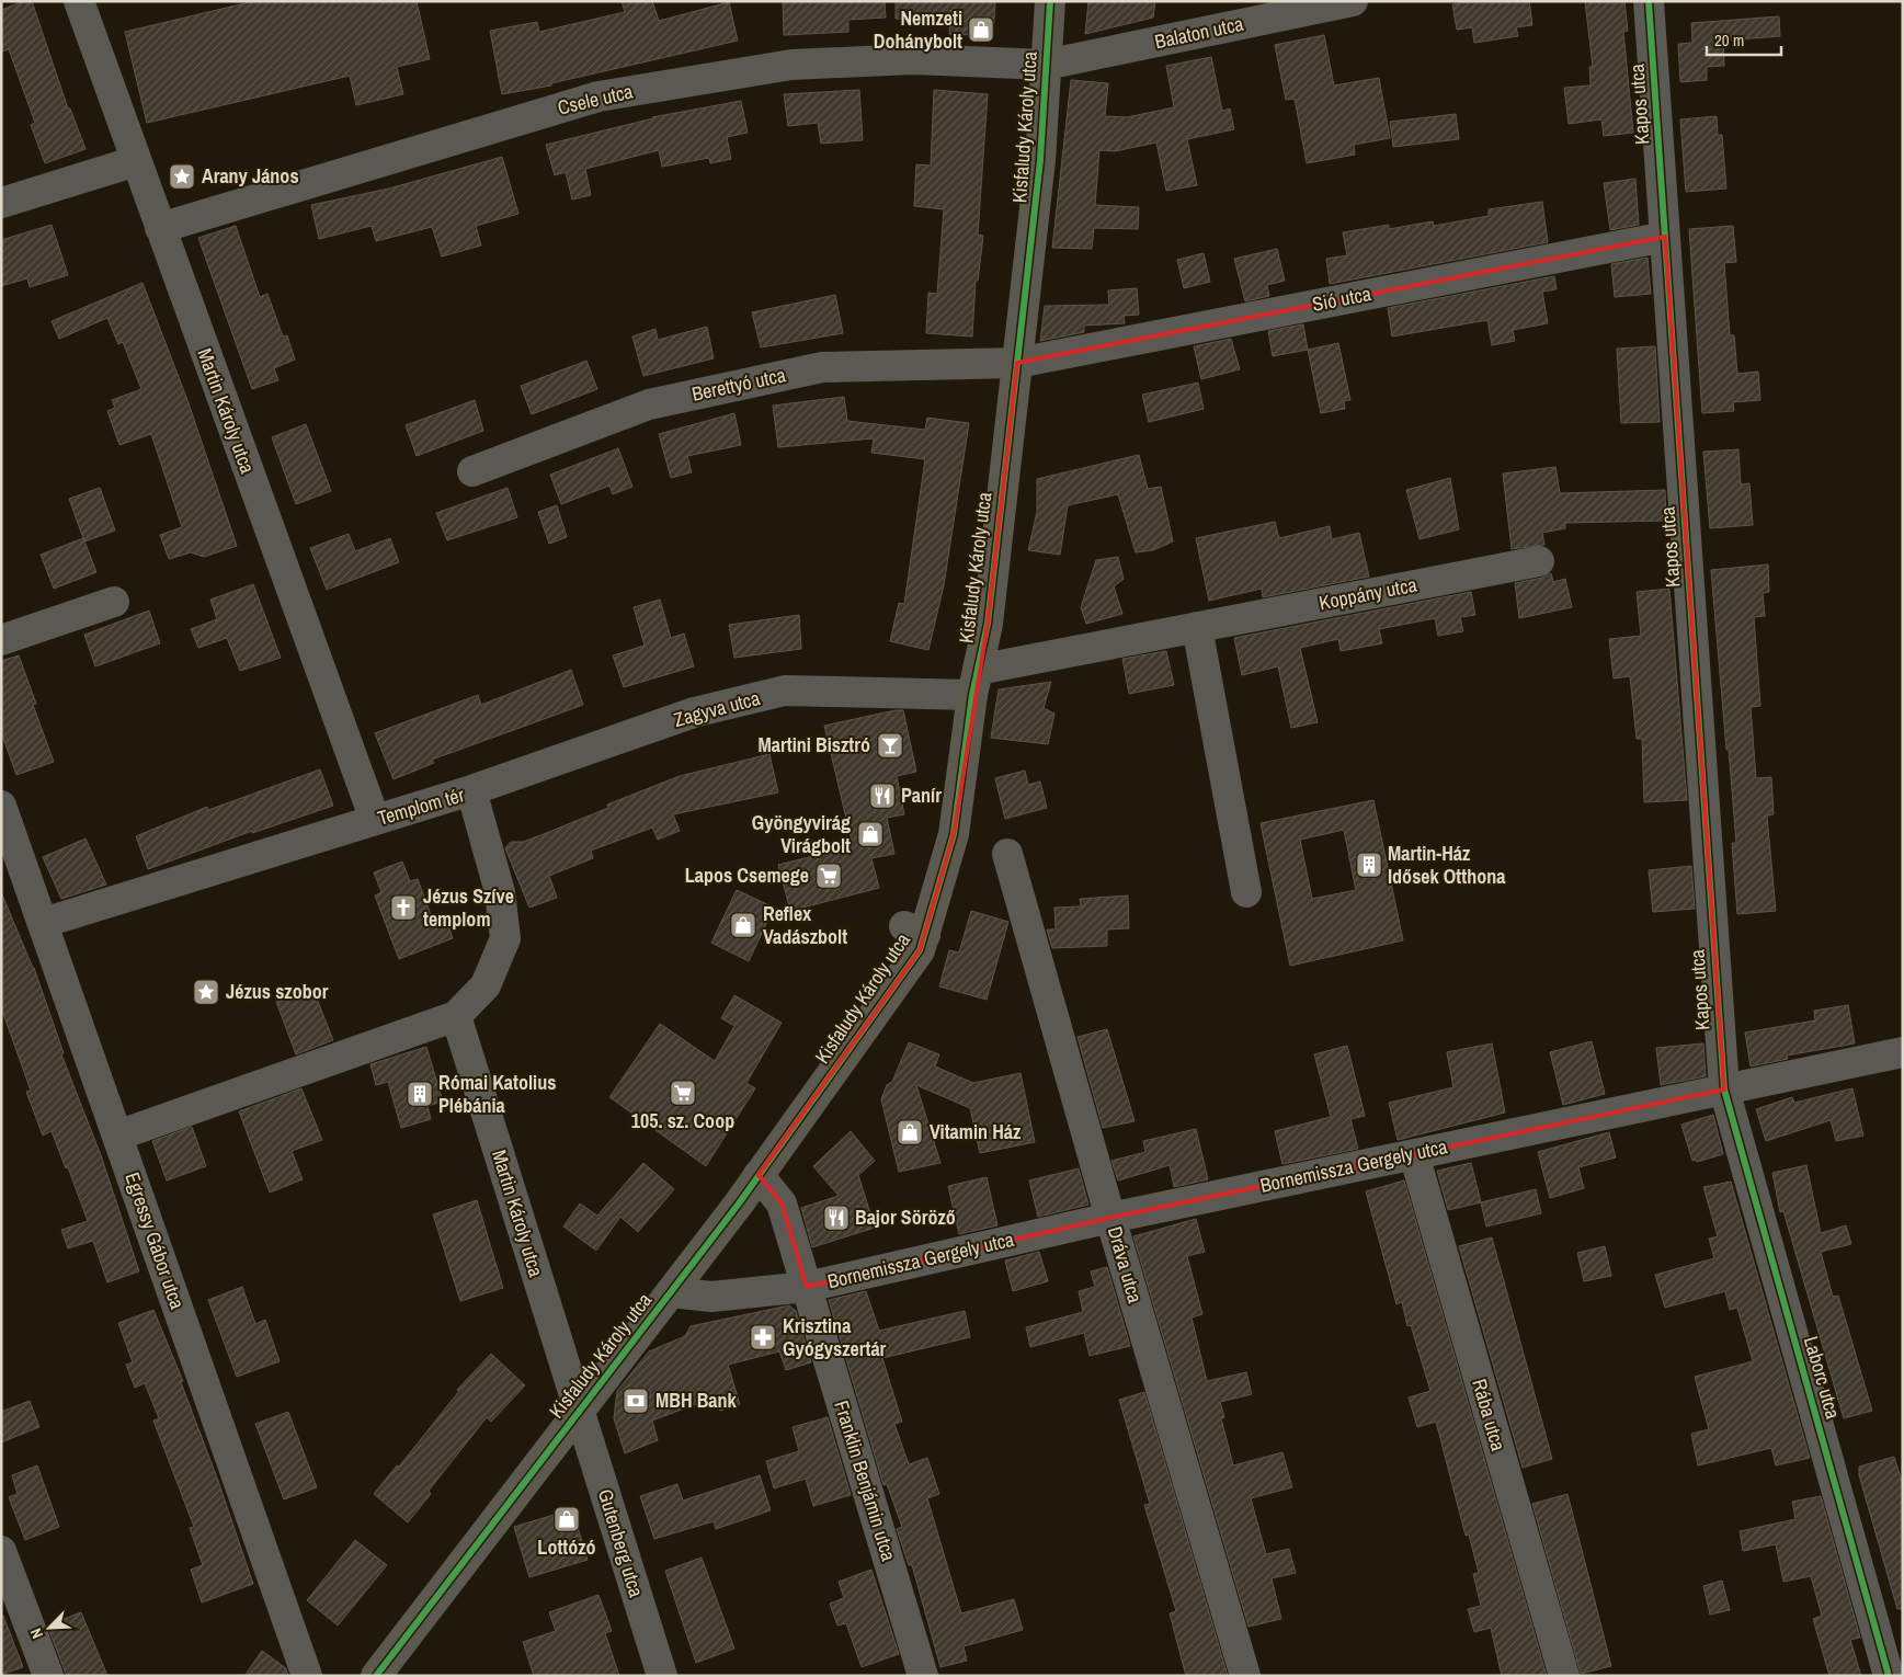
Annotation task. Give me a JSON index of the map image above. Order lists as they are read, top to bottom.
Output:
{
  "streets": {
    "main road": ["Kisfaludy Károly utca"],
    "street": [
      "Balaton utca",
      "Csele utca",
      "Kapos utca",
      "Sió utca",
      "Berettyó utca",
      "Martin Károly utca",
      "Koppány utca",
      "Zagyva utca",
      "Templom tér",
      "Bornemissza Gergely utca",
      "Egressy Gábor utca",
      "Dráva utca",
      "Laborc utca",
      "Rába utca",
      "Franklin Benjámin utca",
      "Gutenberg utca"
    ]
  },
  "crossings": [
    ["Balaton utca", "Csele utca"],
    ["Balaton utca", "Kisfaludy Károly utca"],
    ["Csele utca", "Kisfaludy Károly utca"],
    ["Csele utca", "Martin Károly utca"],
    ["Kapos utca", "Sió utca"],
    ["Kapos utca", "Bornemissza Gergely utca"],
    ["Kapos utca", "Laborc utca"],
    ["Kisfaludy Károly utca", "Sió utca"],
    ["Kisfaludy Károly utca", "Berettyó utca"],
    ["Kisfaludy Károly utca", "Martin Károly utca"],
    ["Kisfaludy Károly utca", "Koppány utca"],
    ["Kisfaludy Károly utca", "Zagyva utca"],
    ["Kisfaludy Károly utca", "Bornemissza Gergely utca"],
    ["Kisfaludy Károly utca", "Franklin Benjámin utca"],
    ["Kisfaludy Károly utca", "Gutenberg utca"],
    ["Sió utca", "Berettyó utca"],
    ["Martin Károly utca", "Templom tér"],
    ["Martin Károly utca", "Gutenberg utca"],
    ["Koppány utca", "Zagyva utca"],
    ["Zagyva utca", "Templom tér"],
    ["Templom tér", "Egressy Gábor utca"],
    ["Bornemissza Gergely utca", "Dráva utca"],
    ["Bornemissza Gergely utca", "Laborc utca"],
    ["Bornemissza Gergely utca", "Rába utca"],
    ["Bornemissza Gergely utca", "Franklin Benjámin utca"]
  ],
  "places": {
    "shop": [
      "Nemzeti Dohánybolt",
      "Gyöngyvirág Virágbolt",
      "Reflex Vadászbolt",
      "Vitamin Ház",
      "Lottózó"
    ],
    "place": ["Arany János", "Jézus szobor"],
    "bar": ["Martini Bisztró"],
    "restaurant": ["Panír", "Bajor Söröző"],
    "building": ["Martin-Ház Idősek Otthona", "Római Katolius Plébánia"],
    "supermarket": ["Lapos Csemege", "105. sz. Coop"],
    "church": ["Jézus Szíve templom"],
    "pharmacy": ["Krisztina Gyógyszertár"],
    "bank": ["MBH Bank"]
  },
  "scale_bar": "20 m",
  "north": "bottom left"
}
